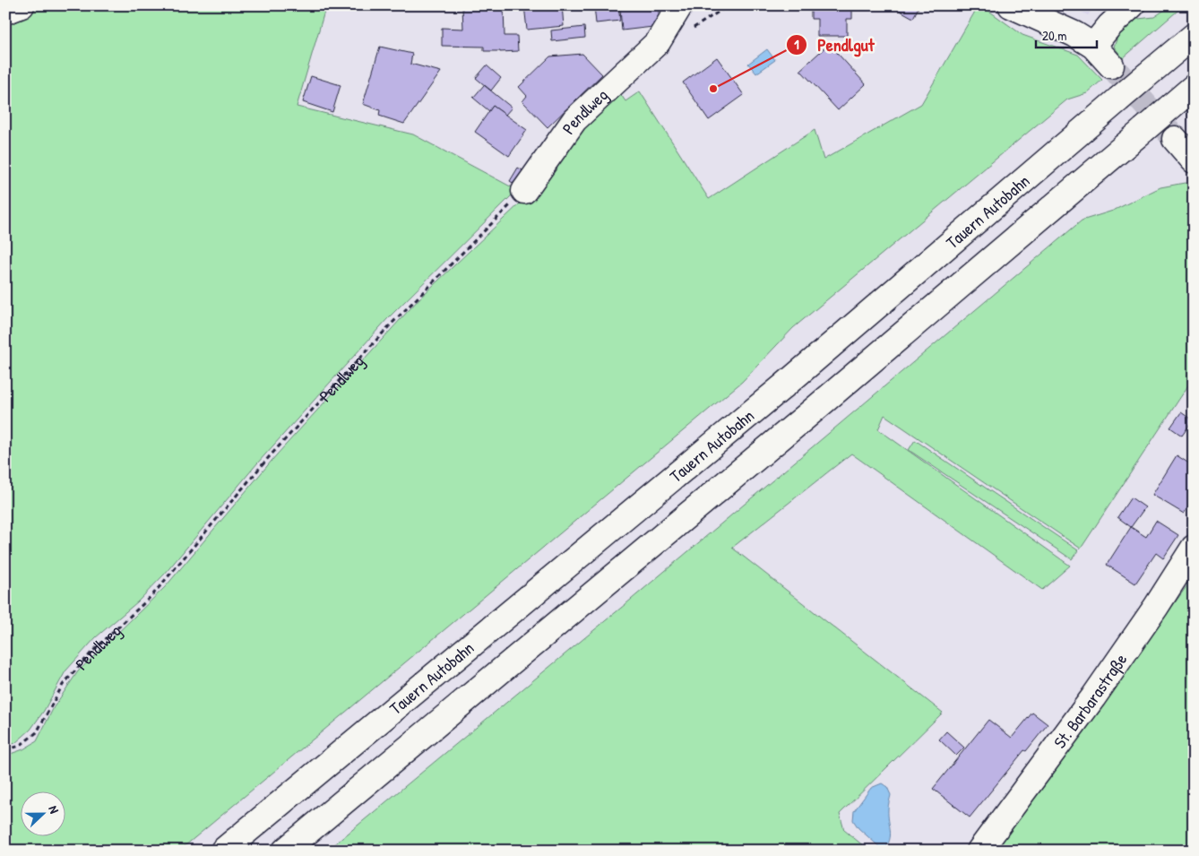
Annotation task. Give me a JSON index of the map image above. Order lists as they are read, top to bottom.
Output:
{
  "streets": {
    "main road": ["Pendlweg", "Tauern Autobahn", "St. Barbarastraße"]
  },
  "places": ["Pendlgut"],
  "scale_bar": "20 m",
  "north": "right"
}
